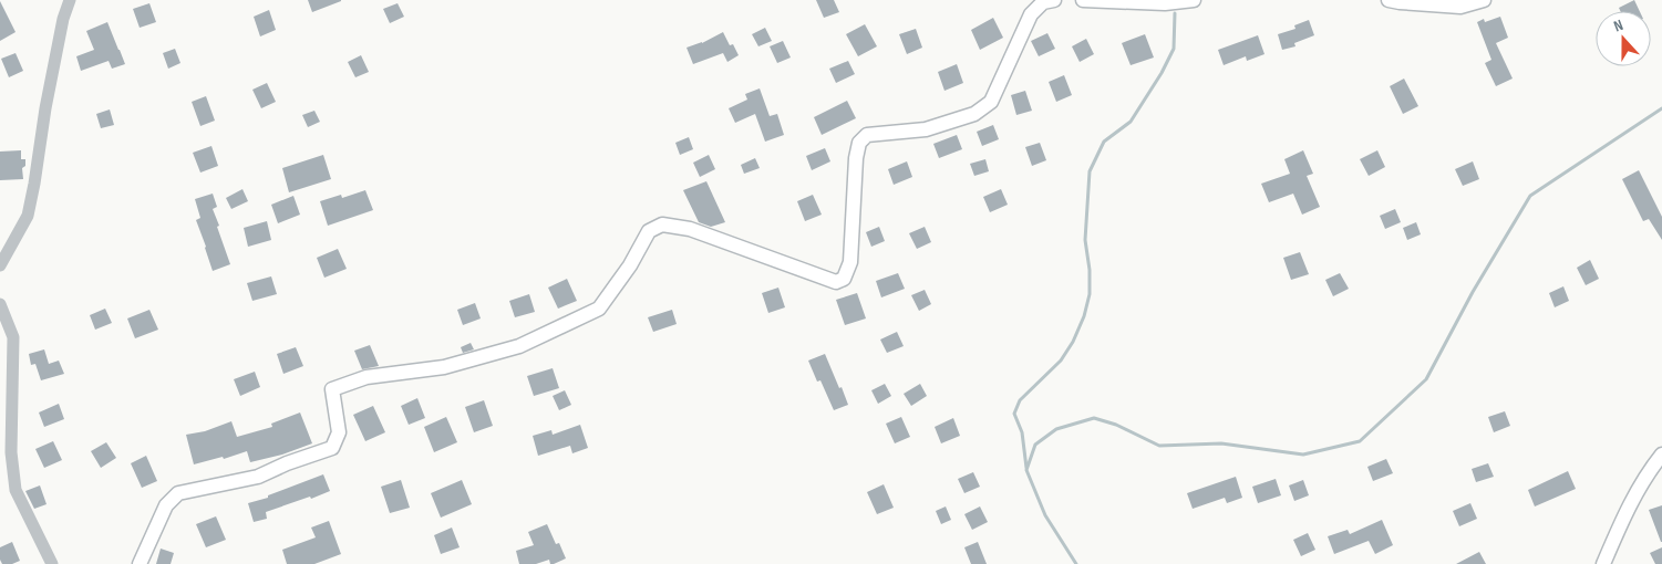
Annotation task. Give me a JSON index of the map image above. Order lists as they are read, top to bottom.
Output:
{
  "north": "top"
}
